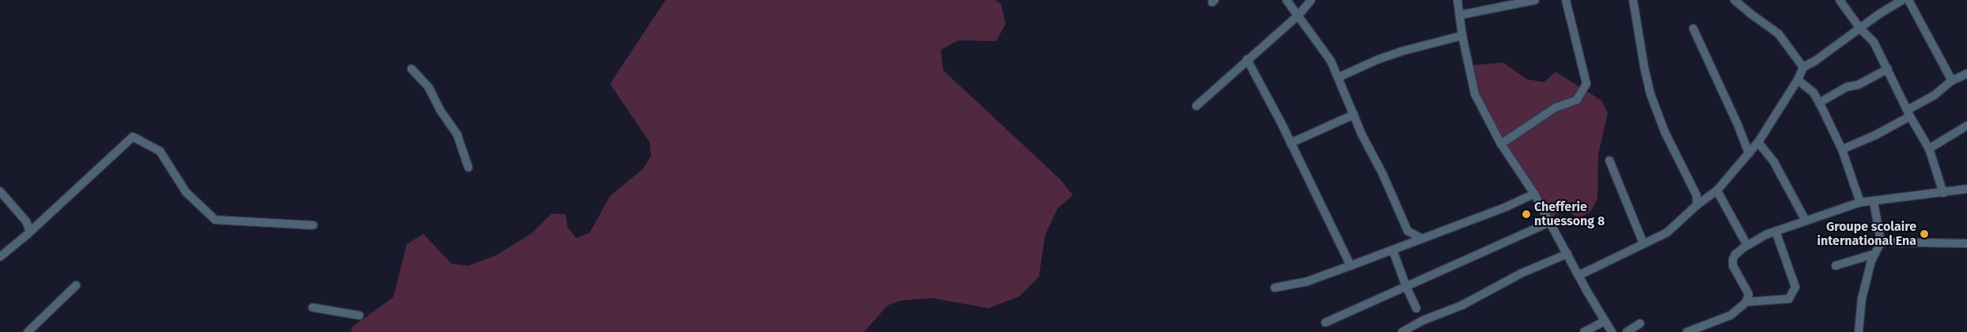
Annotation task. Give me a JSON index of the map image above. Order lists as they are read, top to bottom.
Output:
{
  "places": ["Chefferie ntuessong 8", "Groupe scolaire international Ena"]
}
